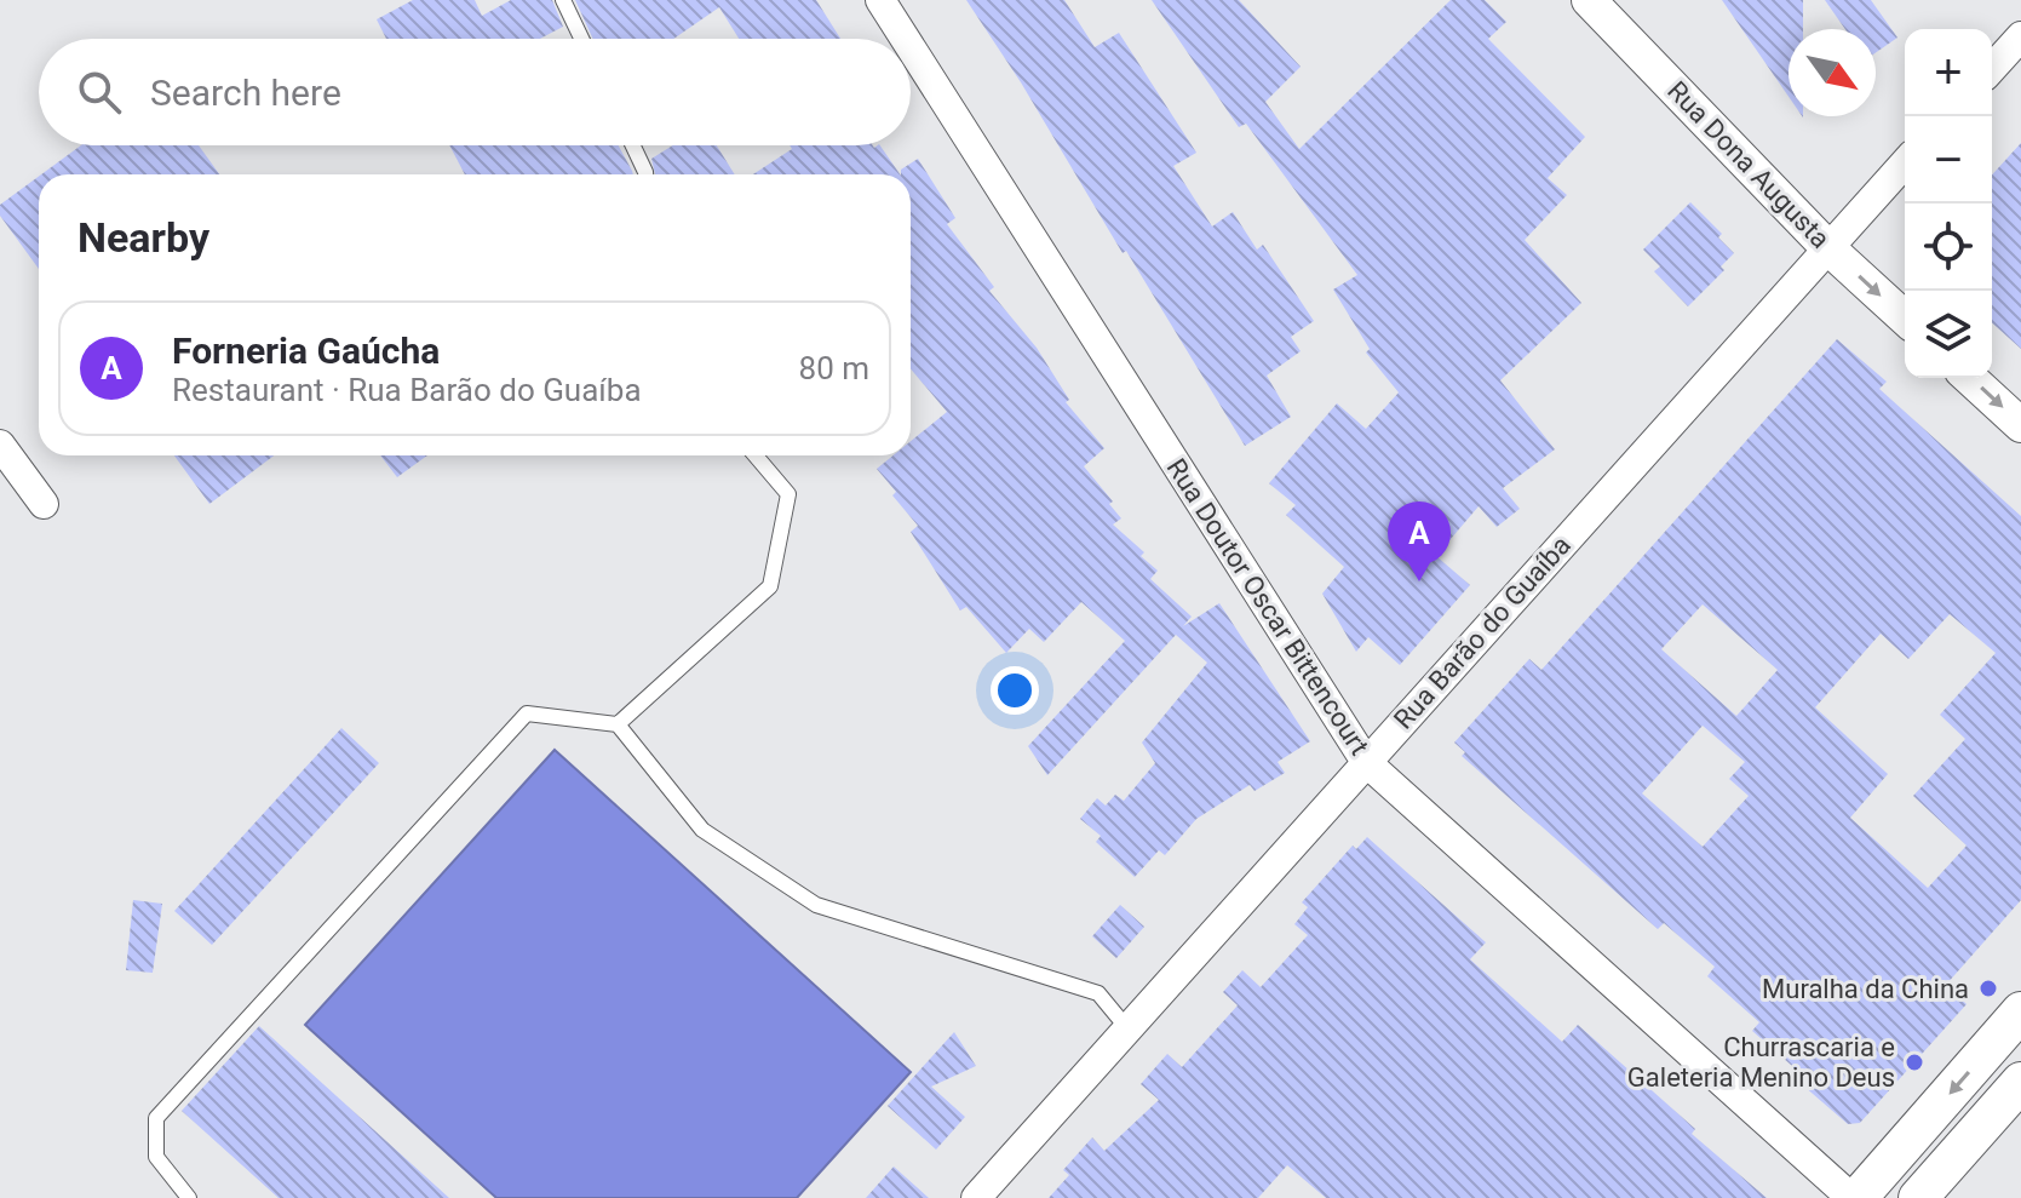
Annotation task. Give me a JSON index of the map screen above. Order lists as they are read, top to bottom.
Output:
{
  "streets": {
    "street": ["Rua Dona Augusta", "Rua Doutor Oscar Bittencourt", "Rua Barão do Guaíba"]
  },
  "crossings": [
    ["Rua Dona Augusta", "Rua Barão do Guaíba"],
    ["Rua Doutor Oscar Bittencourt", "Rua Barão do Guaíba"]
  ],
  "places": ["Muralha da China", "Churrascaria e Galeteria Menino Deus"],
  "north": "bottom right",
  "page": {
    "map_buttons": ["+", "−"],
    "search": "Search here",
    "heading": "Nearby",
    "list": [
      {
        "mark": "A",
        "name": "Forneria Gaúcha",
        "note": "Restaurant · Rua Barão do Guaíba",
        "value": "80 m"
      }
    ],
    "pins": "A"
  }
}
